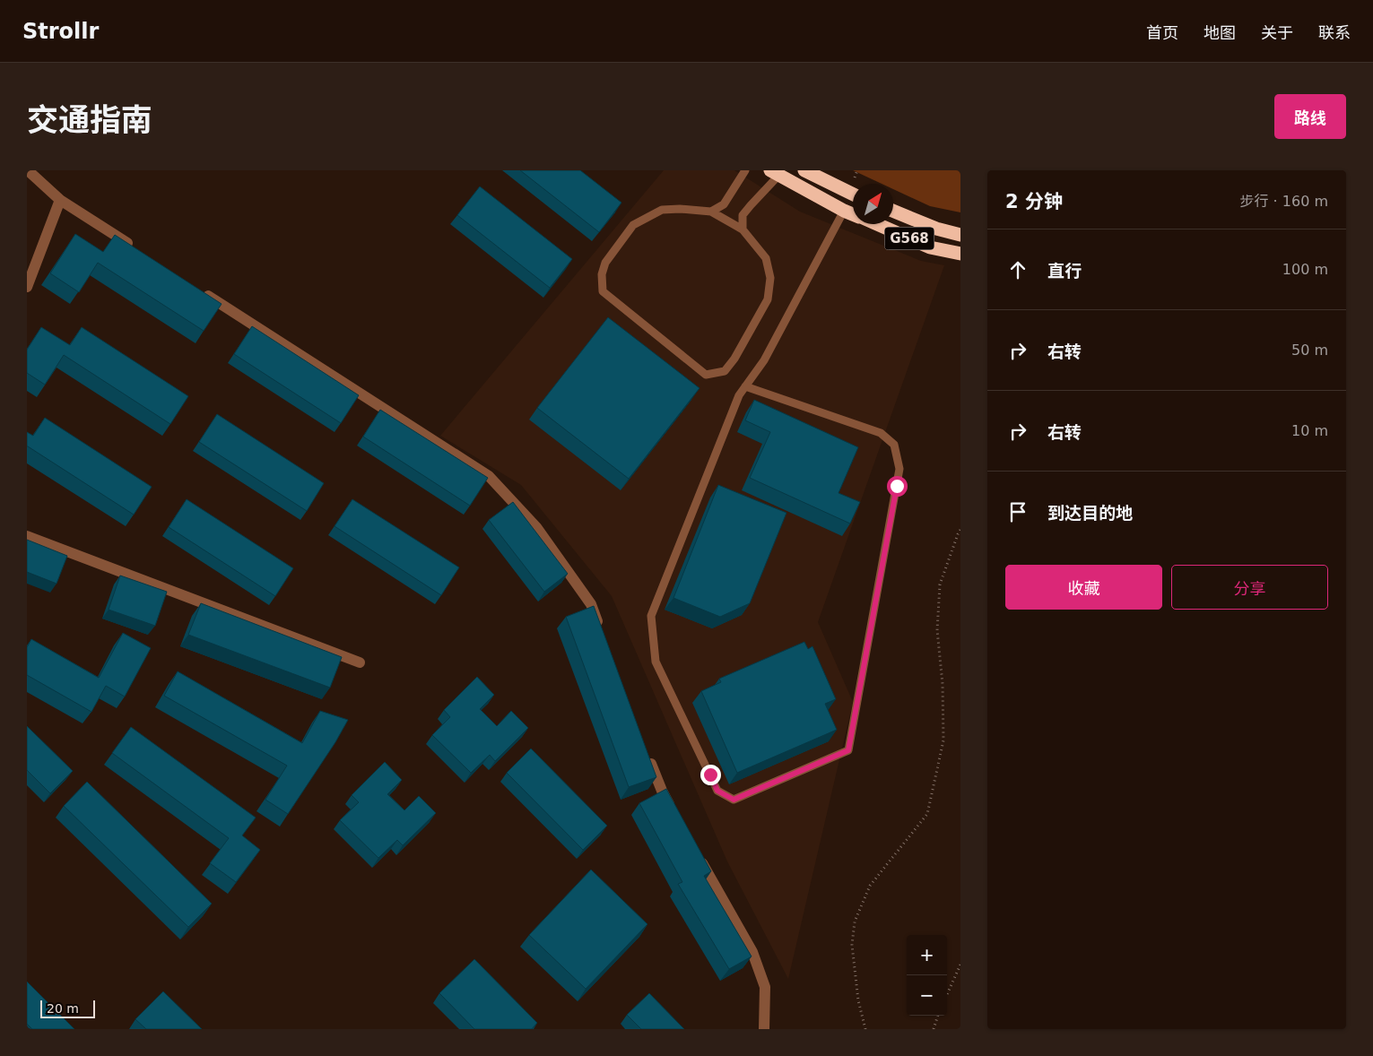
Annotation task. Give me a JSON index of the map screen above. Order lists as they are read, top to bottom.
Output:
{
  "streets": {
    "highway": ["G568"]
  },
  "scale_bar": "20 m",
  "north": "top right",
  "page": {
    "header": "Strollr",
    "nav": [
      "首页",
      "地图",
      "关于",
      "联系"
    ],
    "title": "交通指南",
    "buttons": [
      "路线",
      ["收藏", "分享"]
    ],
    "heading": ["2 分钟", "步行 · 160 m"],
    "list": [
      ["直行", "100 m"],
      ["右转", "50 m"],
      ["右转", "10 m"],
      "到达目的地"
    ],
    "map_buttons": ["+", "−"],
    "scale": "20 m"
  }
}
